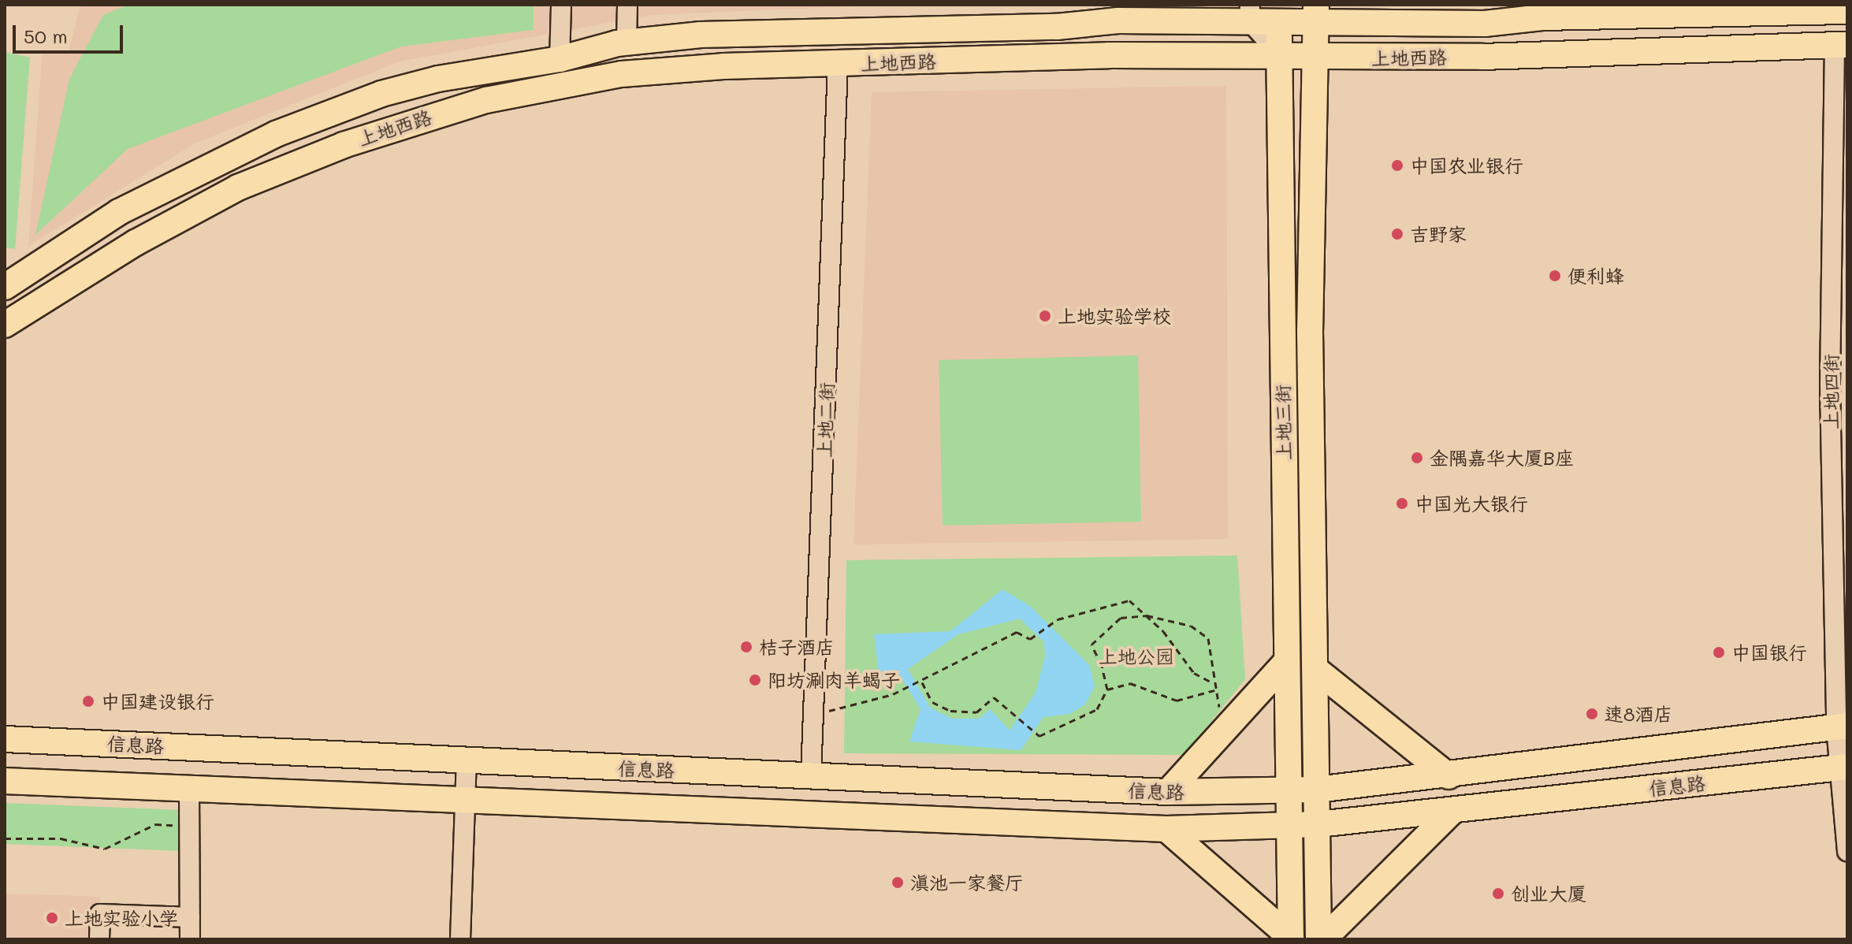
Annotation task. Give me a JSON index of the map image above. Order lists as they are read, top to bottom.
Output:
{
  "streets": {
    "main road": ["上地西路", "上地三街", "信息路"],
    "street": ["上地四街", "上地二街"]
  },
  "crossings": [
    ["上地西路", "上地四街"],
    ["上地西路", "上地二街"],
    ["上地西路", "上地三街"],
    ["上地四街", "信息路"],
    ["上地二街", "信息路"],
    ["上地三街", "信息路"]
  ],
  "parks": ["上地公园"],
  "places": [
    "中国农业银行",
    "吉野家",
    "便利蜂",
    "上地实验学校",
    "金隅嘉华大厦B座",
    "中国光大银行",
    "桔子酒店",
    "中国银行",
    "阳坊涮肉羊蝎子",
    "中国建设银行",
    "速8酒店",
    "滇池一家餐厅",
    "创业大厦",
    "上地实验小学"
  ],
  "scale_bar": "50 m"
}
